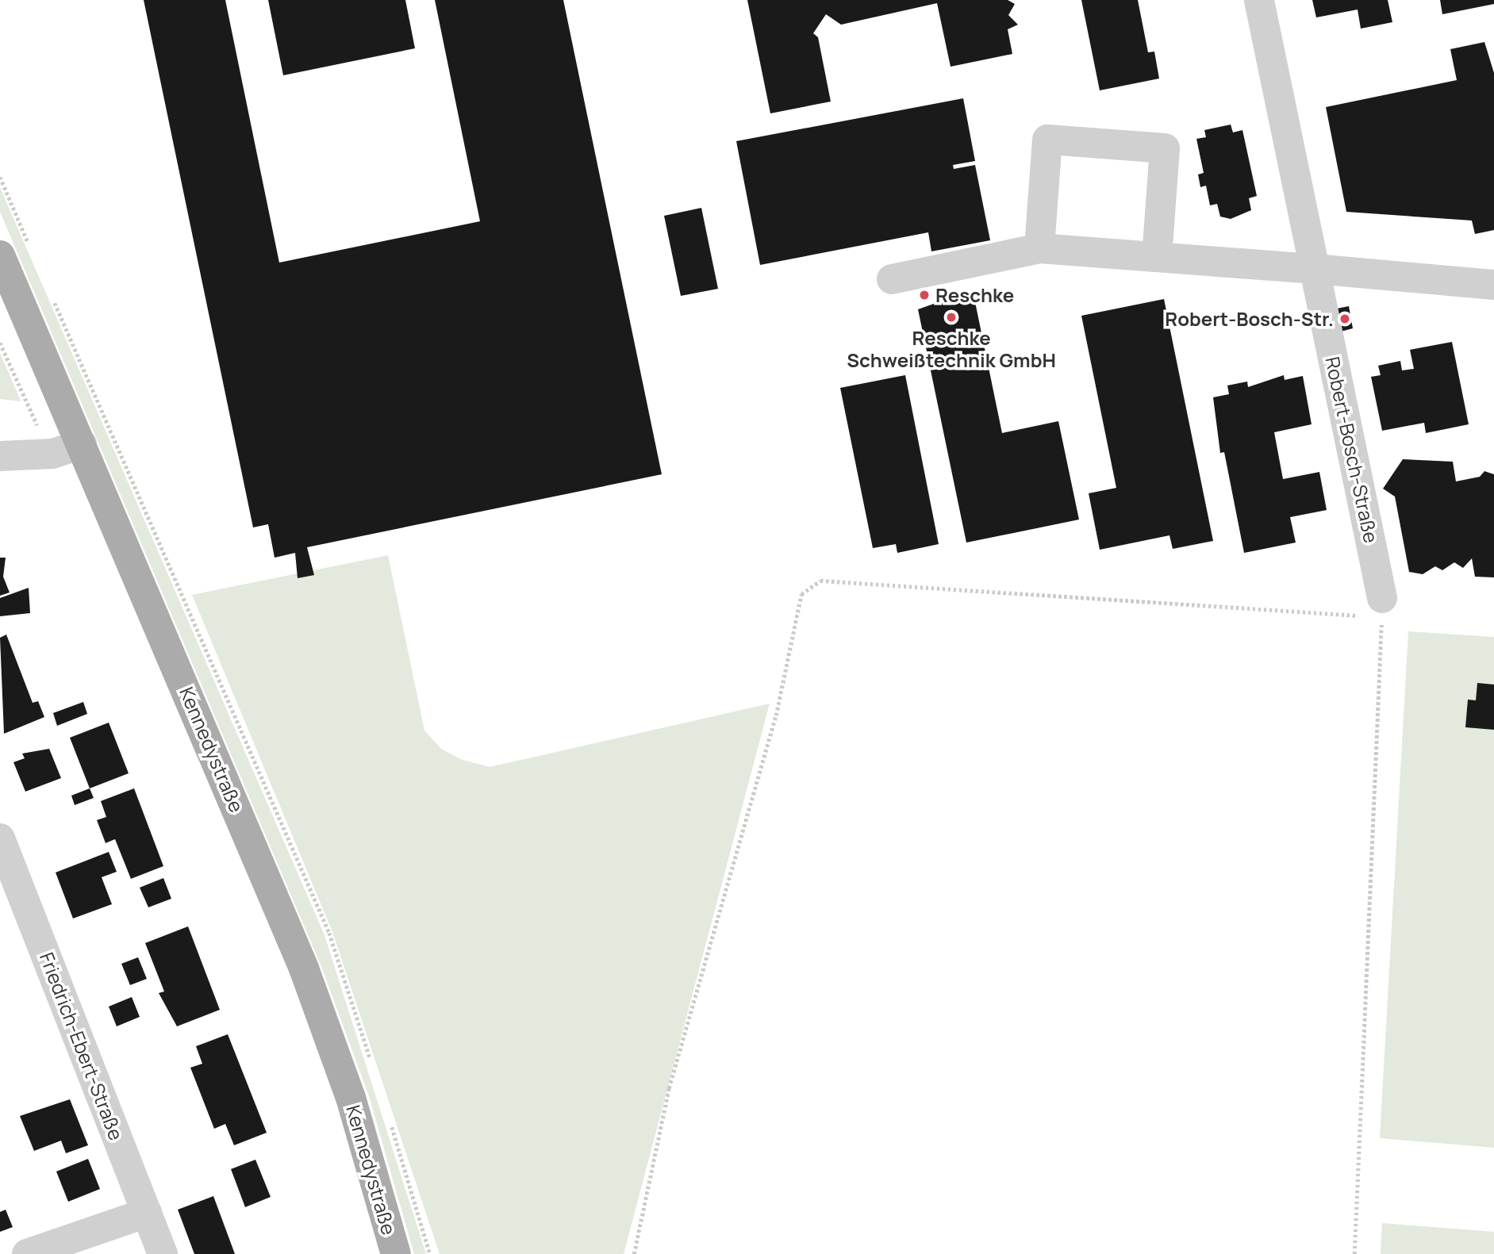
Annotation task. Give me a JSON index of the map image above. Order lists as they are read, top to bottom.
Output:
{
  "streets": {
    "main road": ["Kennedystraße"],
    "street": ["Robert-Bosch-Straße", "Friedrich-Ebert-Straße"]
  },
  "places": ["Reschke", "Reschke Schweißtechnik GmbH", "Robert-Bosch-Str."]
}
